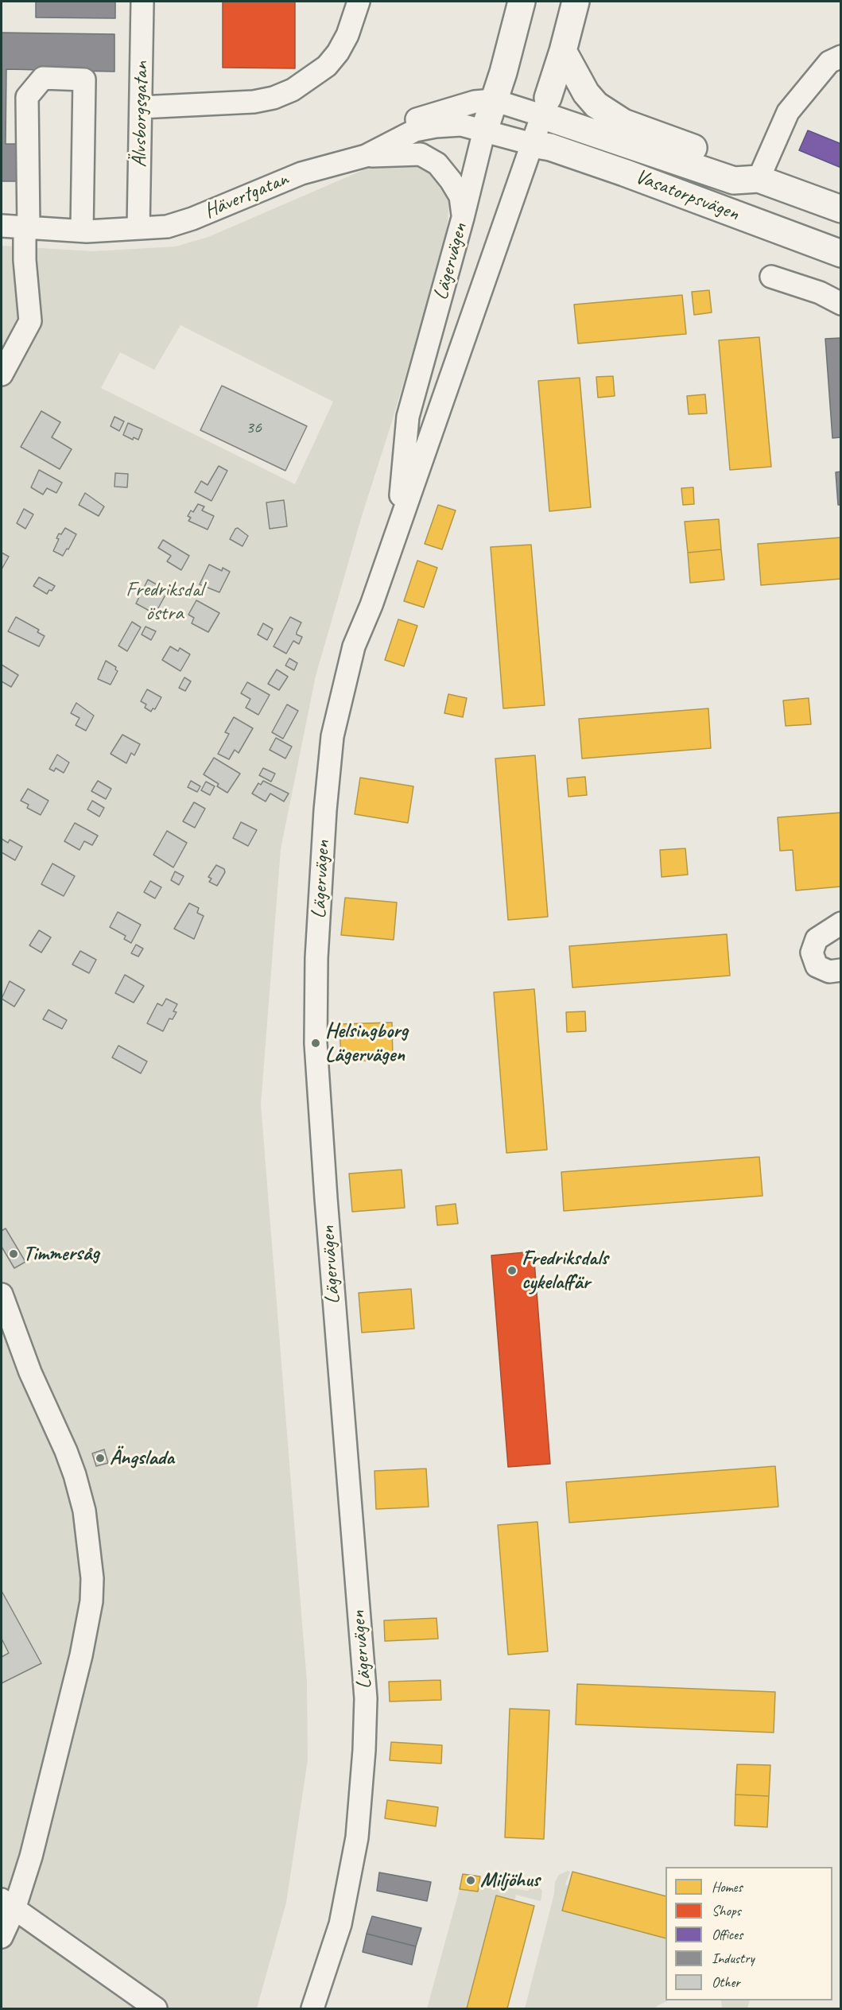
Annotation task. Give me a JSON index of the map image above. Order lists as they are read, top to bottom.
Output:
{
  "streets": {
    "main road": ["Vasatorpsvägen", "Lägervägen"],
    "street": ["Älvsborgsgatan", "Hävertgatan"]
  },
  "crossings": [
    ["Älvsborgsgatan", "Hävertgatan"],
    ["Hävertgatan", "Vasatorpsvägen"],
    ["Hävertgatan", "Lägervägen"],
    ["Vasatorpsvägen", "Lägervägen"]
  ],
  "parks": ["Fredriksdal östra"],
  "places": [
    "Helsingborg Lägervägen",
    "Timmersåg",
    "Fredriksdals cykelaffär",
    "Ängslada",
    "Miljöhus"
  ],
  "house_numbers": ["36"],
  "legend": [
    "Homes",
    "Shops",
    "Offices",
    "Industry",
    "Other"
  ]
}
